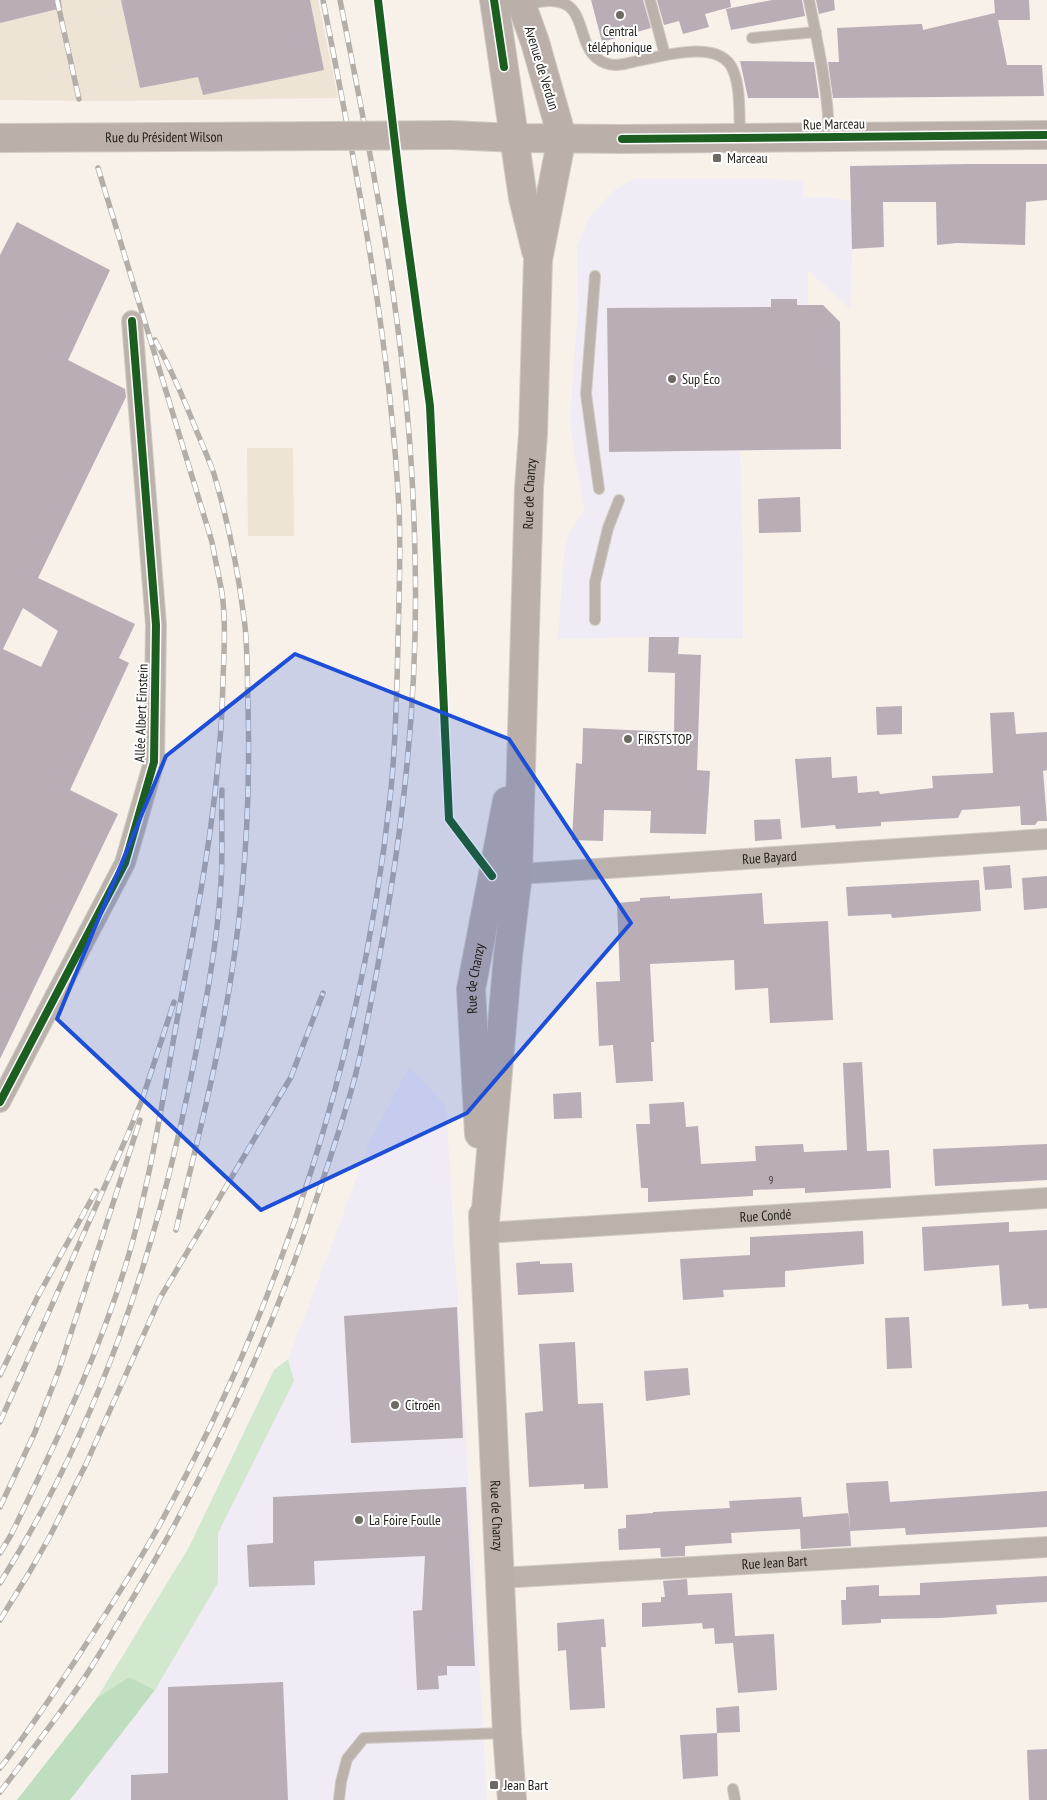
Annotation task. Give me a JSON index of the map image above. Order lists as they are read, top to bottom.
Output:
{
  "streets": {
    "main road": [
      "Avenue de Verdun",
      "Rue Marceau",
      "Rue du Président Wilson",
      "Rue de Chanzy"
    ],
    "street": [
      "Allée Albert Einstein",
      "Rue Bayard",
      "Rue Condé",
      "Rue Jean Bart"
    ]
  },
  "crossings": [
    ["Avenue de Verdun", "Rue Marceau"],
    ["Avenue de Verdun", "Rue de Chanzy"],
    ["Rue Marceau", "Rue du Président Wilson"],
    ["Rue Marceau", "Rue de Chanzy"],
    ["Rue de Chanzy", "Rue Bayard"],
    ["Rue de Chanzy", "Rue Condé"],
    ["Rue de Chanzy", "Rue Jean Bart"]
  ],
  "places": {
    "other": [
      "Central téléphonique",
      "Sup Éco",
      "FIRSTSTOP",
      "Citroën",
      "La Foire Foulle"
    ],
    "transit": ["Marceau", "Jean Bart"]
  },
  "house_numbers": ["9"]
}
